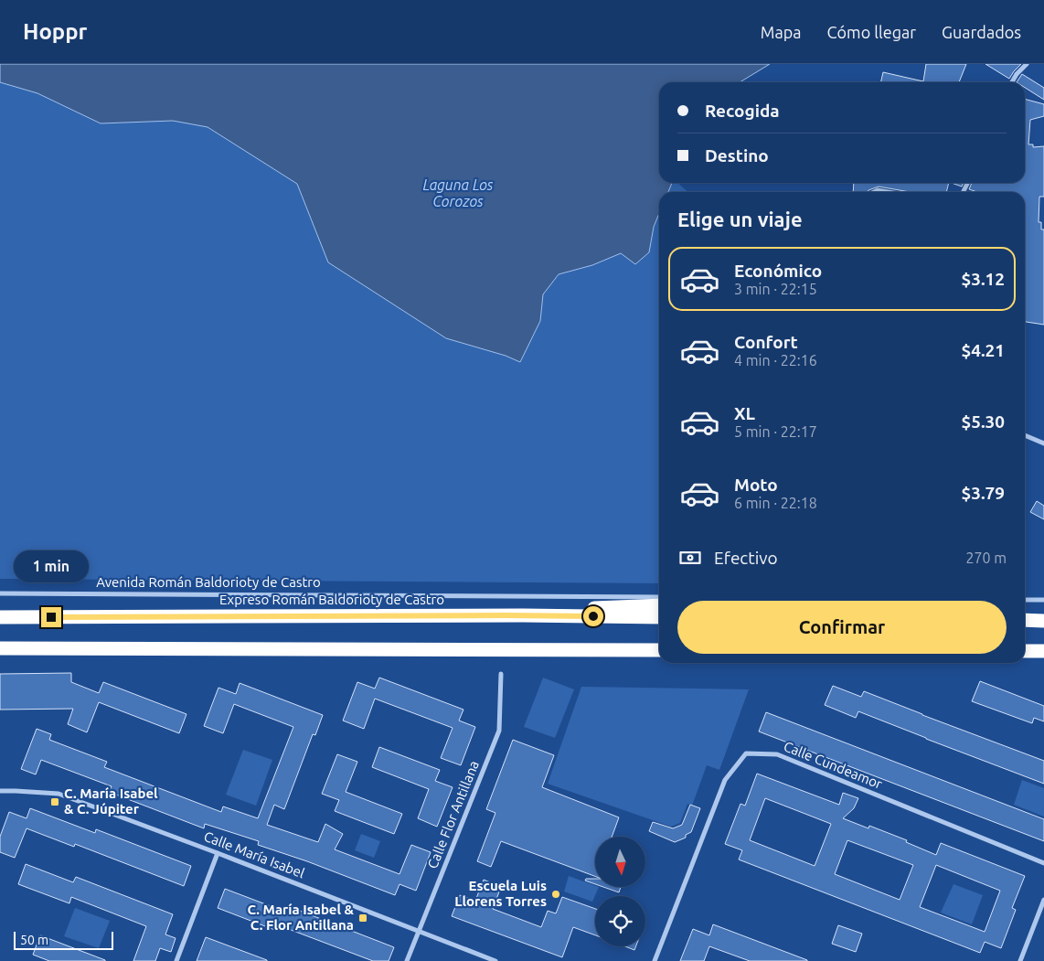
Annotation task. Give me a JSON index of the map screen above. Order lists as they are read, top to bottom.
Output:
{
  "streets": {
    "highway": ["Expreso Román Baldorioty de Castro"],
    "street": [
      "Avenida Román Baldorioty de Castro",
      "Calle Cundeamor",
      "Calle Flor Antillana",
      "Calle María Isabel"
    ]
  },
  "crossings": [
    ["Calle Flor Antillana", "Calle María Isabel"]
  ],
  "water": ["Laguna Los Corozos"],
  "places": {
    "transit": ["C. María Isabel & C. Júpiter", "C. María Isabel & C. Flor Antillana"],
    "other": ["Escuela Luis Llorens Torres"]
  },
  "scale_bar": "50 m",
  "north": "bottom",
  "page": {
    "header": "Hoppr",
    "nav": ["Mapa", "Cómo llegar", "Guardados"],
    "banner": ["Recogida", "Destino"],
    "heading": "Elige un viaje",
    "list": [
      {
        "name": "Económico",
        "note": "3 min · 22:15",
        "value": "$3.12"
      },
      {
        "name": "Confort",
        "note": "4 min · 22:16",
        "value": "$4.21"
      },
      {
        "name": "XL",
        "note": "5 min · 22:17",
        "value": "$5.30"
      },
      {
        "name": "Moto",
        "note": "6 min · 22:18",
        "value": "$3.79"
      }
    ],
    "pay": ["Efectivo", "270 m"],
    "bubble": "1 min",
    "buttons": "Confirmar",
    "scale": "50 m"
  }
}
